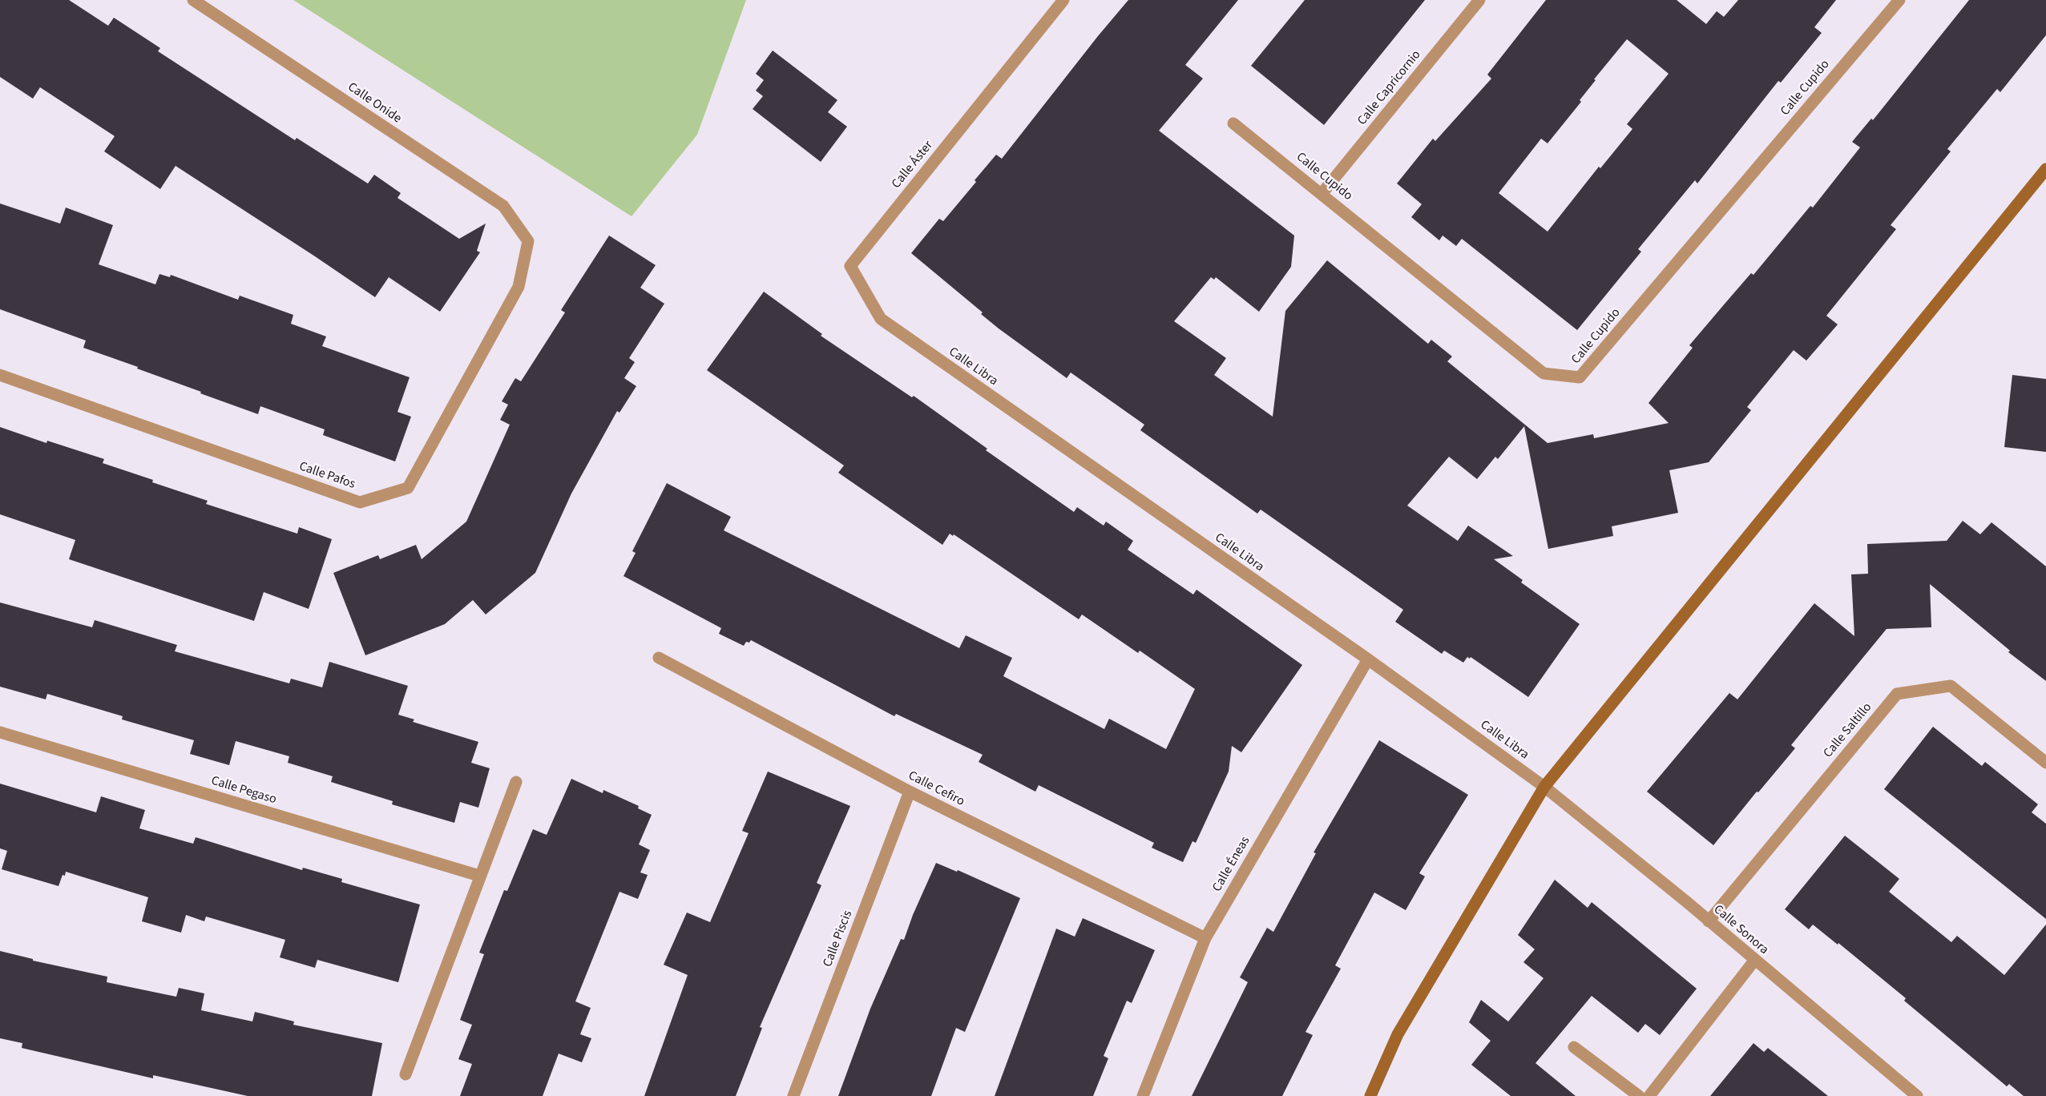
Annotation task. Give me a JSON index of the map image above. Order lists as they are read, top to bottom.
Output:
{
  "streets": {
    "street": [
      "Calle Capricornio",
      "Calle Cupido",
      "Calle Onide",
      "Calle Áster",
      "Calle Libra",
      "Calle Pafos",
      "Calle Saltillo",
      "Calle Cefiro",
      "Calle Pegaso",
      "Calle Éneas",
      "Calle Sonora",
      "Calle Piscis"
    ]
  },
  "crossings": [
    ["Calle Capricornio", "Calle Cupido"],
    ["Calle Onide", "Calle Pafos"],
    ["Calle Áster", "Calle Libra"],
    ["Calle Libra", "Calle Éneas"],
    ["Calle Libra", "Calle Sonora"],
    ["Calle Saltillo", "Calle Sonora"],
    ["Calle Cefiro", "Calle Éneas"],
    ["Calle Cefiro", "Calle Piscis"]
  ]
}
